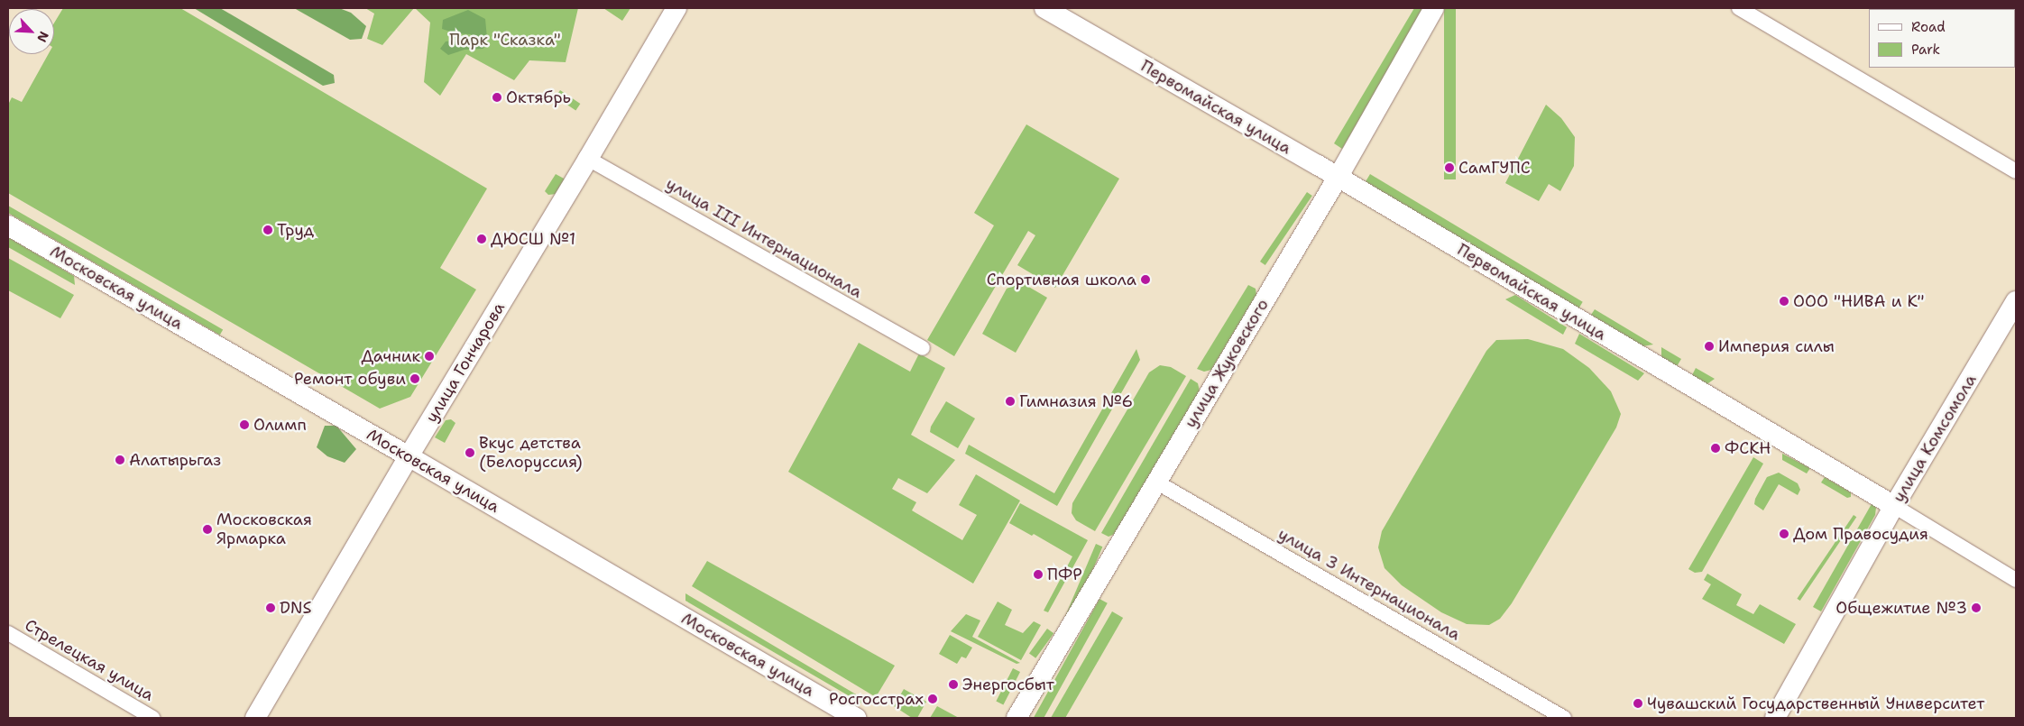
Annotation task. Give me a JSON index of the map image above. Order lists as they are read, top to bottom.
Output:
{
  "streets": {
    "street": [
      "Первомайская улица",
      "улица III Интернационала",
      "Московская улица",
      "улица Гончарова",
      "улица Жуковского",
      "улица Комсомола",
      "улица 3 Интернационала",
      "Стрелецкая улица"
    ]
  },
  "crossings": [
    ["Первомайская улица", "улица Жуковского"],
    ["Первомайская улица", "улица Комсомола"],
    ["улица III Интернационала", "улица Гончарова"],
    ["Московская улица", "улица Гончарова"],
    ["улица Жуковского", "улица 3 Интернационала"]
  ],
  "parks": ["Парк \"Сказка\""],
  "places": [
    "Октябрь",
    "СамГУПС",
    "Труд",
    "ДЮСШ №1",
    "Спортивная школа",
    "OOO \"НИВА и К\"",
    "Империя силы",
    "Дачник",
    "Ремонт обуви",
    "Гимназия №6",
    "Олимп",
    "ФСКН",
    "Вкус детства (Белоруссия)",
    "Алатырьгаз",
    "Московская Ярмарка",
    "Дом Правосудия",
    "ПФР",
    "DNS",
    "Общежитие №3",
    "Энергосбыт",
    "Росгосстрах",
    "Чувашский Государственный Университет"
  ],
  "legend": ["Road", "Park"],
  "north": "bottom right"
}
